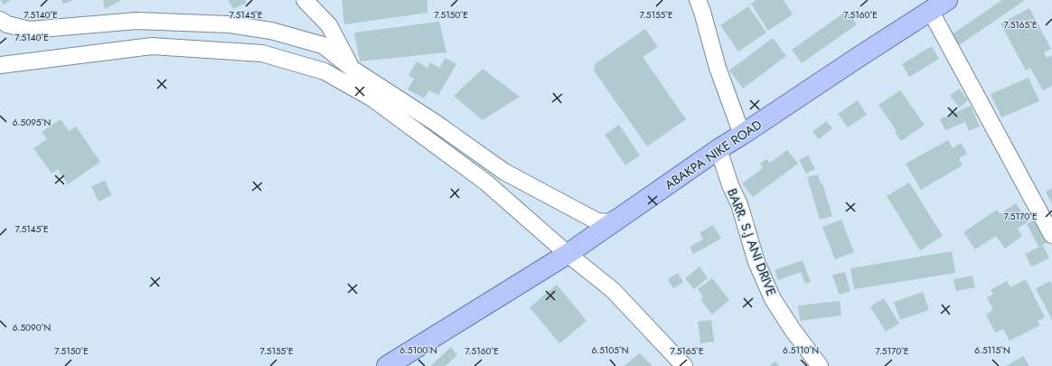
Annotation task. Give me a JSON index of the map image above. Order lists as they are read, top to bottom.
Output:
{
  "streets": {
    "main road": ["ABAKPA NIKE ROAD"],
    "street": ["BARR. S.J ANI DRIVE"]
  },
  "crossings": [
    ["ABAKPA NIKE ROAD", "BARR. S.J ANI DRIVE"]
  ],
  "coordinates": [
    "7.5140°E",
    "7.5145°E",
    "7.5150°E",
    "7.5155°E",
    "7.5160°E",
    "7.5165°E",
    "6.5095°N",
    "7.5170°E",
    "6.5090°N",
    "6.5100°N",
    "6.5105°N",
    "6.5110°N",
    "6.5115°N"
  ]
}
